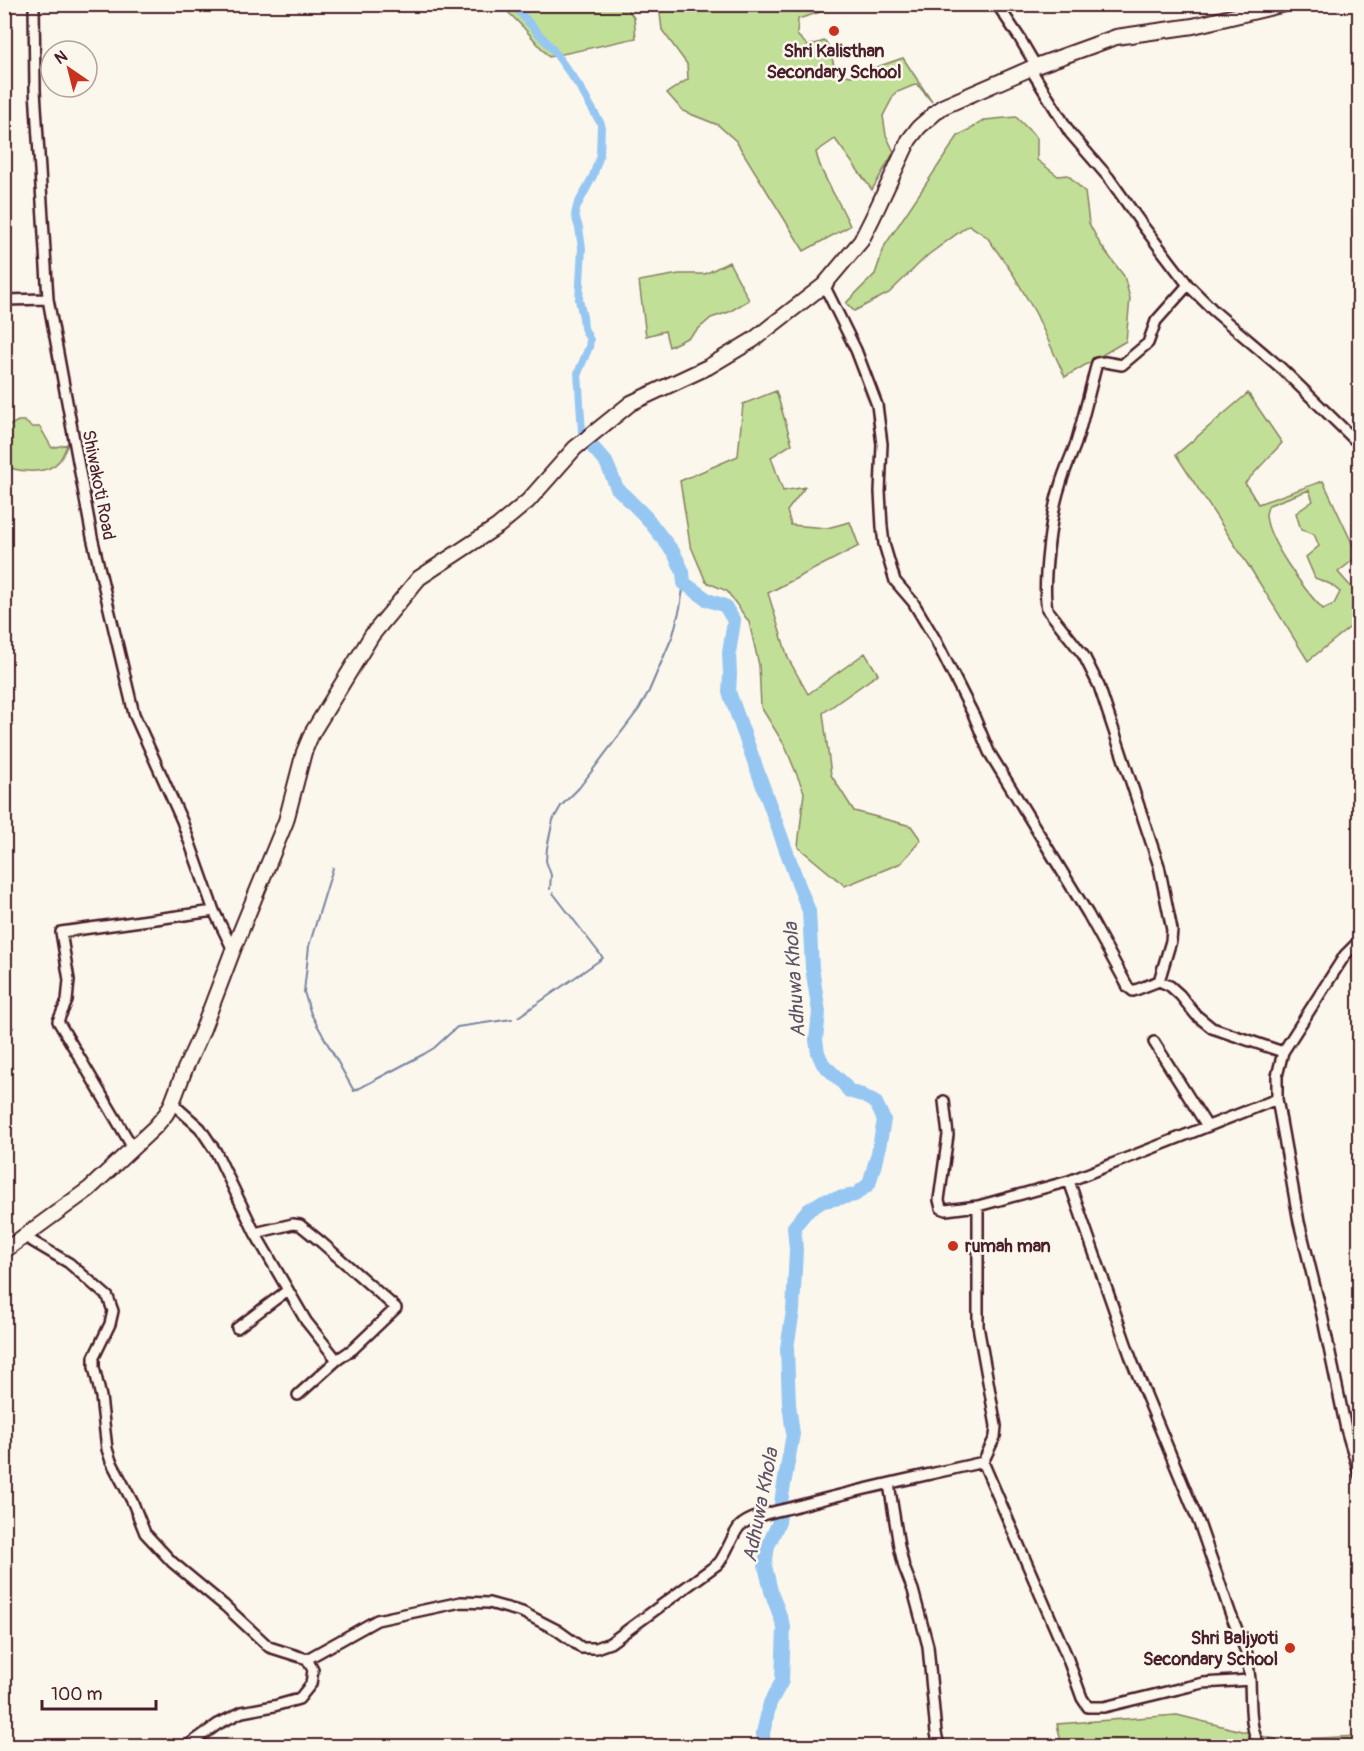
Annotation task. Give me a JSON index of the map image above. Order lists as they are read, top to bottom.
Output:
{
  "streets": {
    "street": ["Shiwakoti Road"]
  },
  "water": ["Adhuwa Khola"],
  "places": ["Shri Kalisthan Secondary School", "rumah man", "Shri Baljyoti Secondary School"],
  "scale_bar": "100 m",
  "north": "top left"
}
